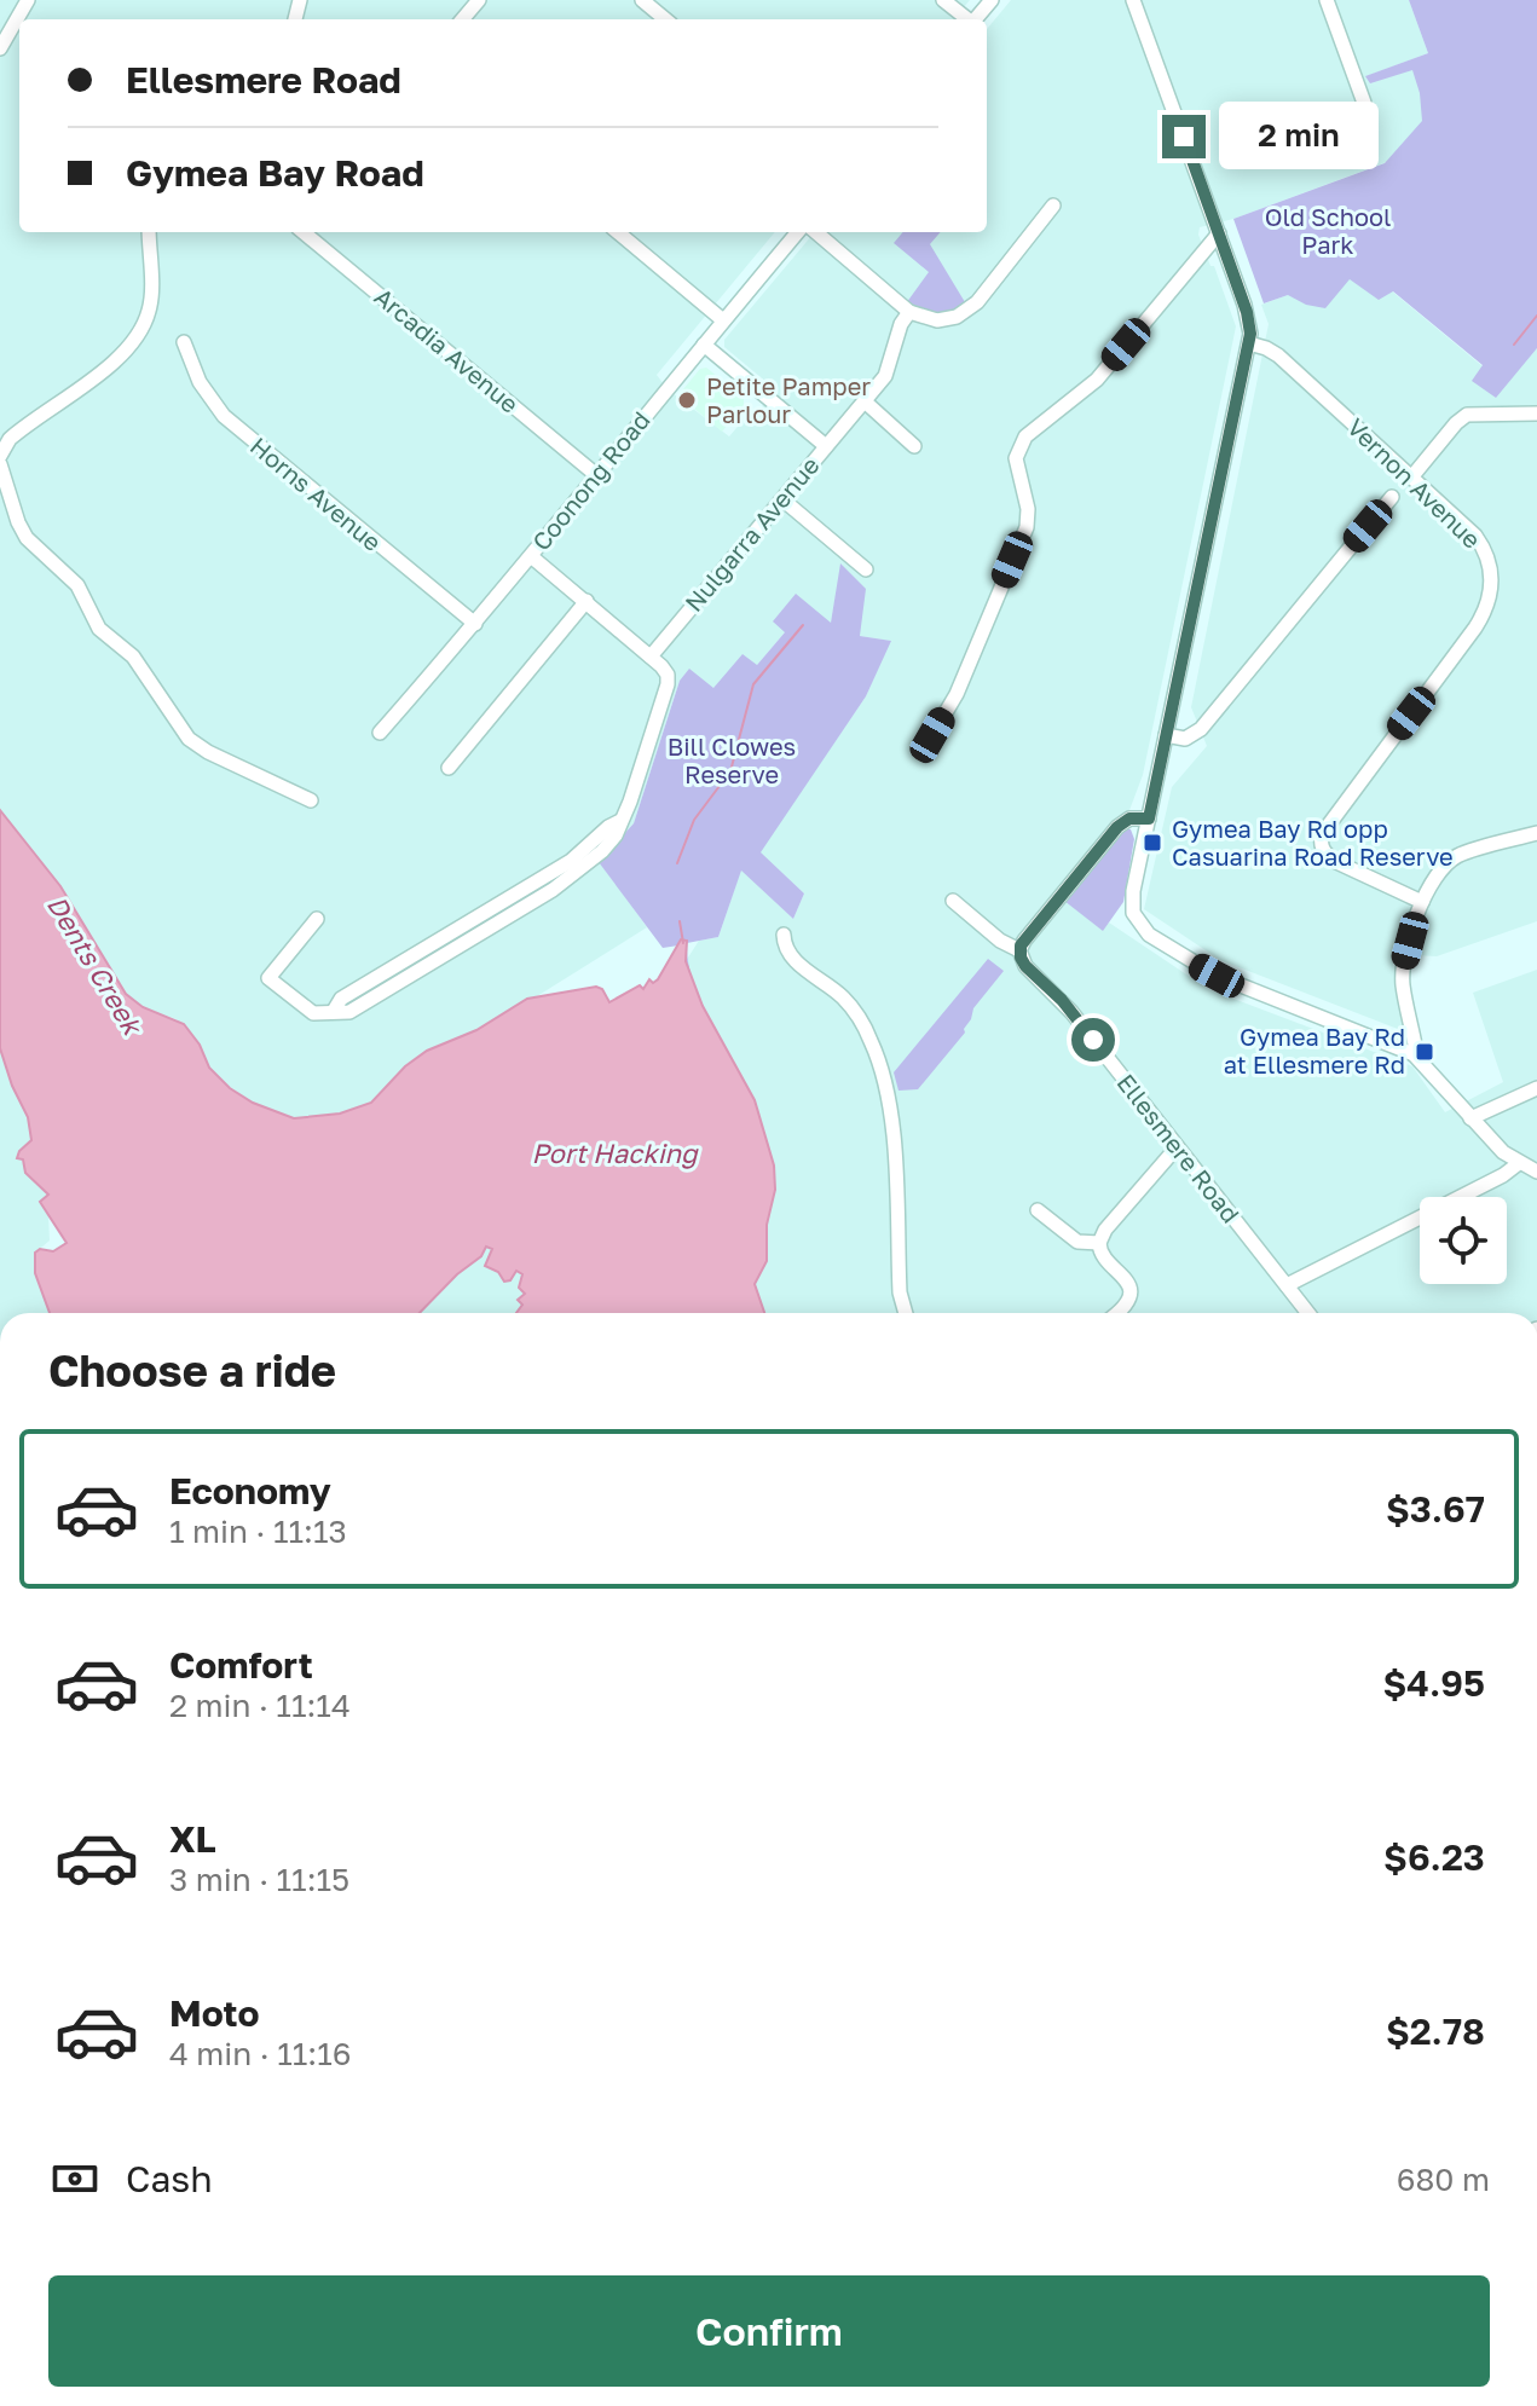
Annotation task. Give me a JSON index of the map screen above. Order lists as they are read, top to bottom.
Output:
{
  "streets": {
    "street": [
      "Arcadia Avenue",
      "Coonong Road",
      "Vernon Avenue",
      "Horns Avenue",
      "Nulgarra Avenue",
      "Ellesmere Road"
    ]
  },
  "crossings": [
    ["Arcadia Avenue", "Coonong Road"],
    ["Coonong Road", "Horns Avenue"]
  ],
  "water": ["Dents Creek", "Port Hacking"],
  "parks": ["Old School Park", "Bill Clowes Reserve"],
  "places": {
    "other": ["Petite Pamper Parlour"],
    "transit": ["Gymea Bay Rd opp Casuarina Road Reserve", "Gymea Bay Rd at Ellesmere Rd"]
  },
  "page": {
    "banner": ["Ellesmere Road", "Gymea Bay Road"],
    "bubble": "2 min",
    "heading": "Choose a ride",
    "list": [
      {
        "name": "Economy",
        "note": "1 min · 11:13",
        "value": "$3.67"
      },
      {
        "name": "Comfort",
        "note": "2 min · 11:14",
        "value": "$4.95"
      },
      {
        "name": "XL",
        "note": "3 min · 11:15",
        "value": "$6.23"
      },
      {
        "name": "Moto",
        "note": "4 min · 11:16",
        "value": "$2.78"
      }
    ],
    "pay": ["Cash", "680 m"],
    "buttons": "Confirm"
  }
}
